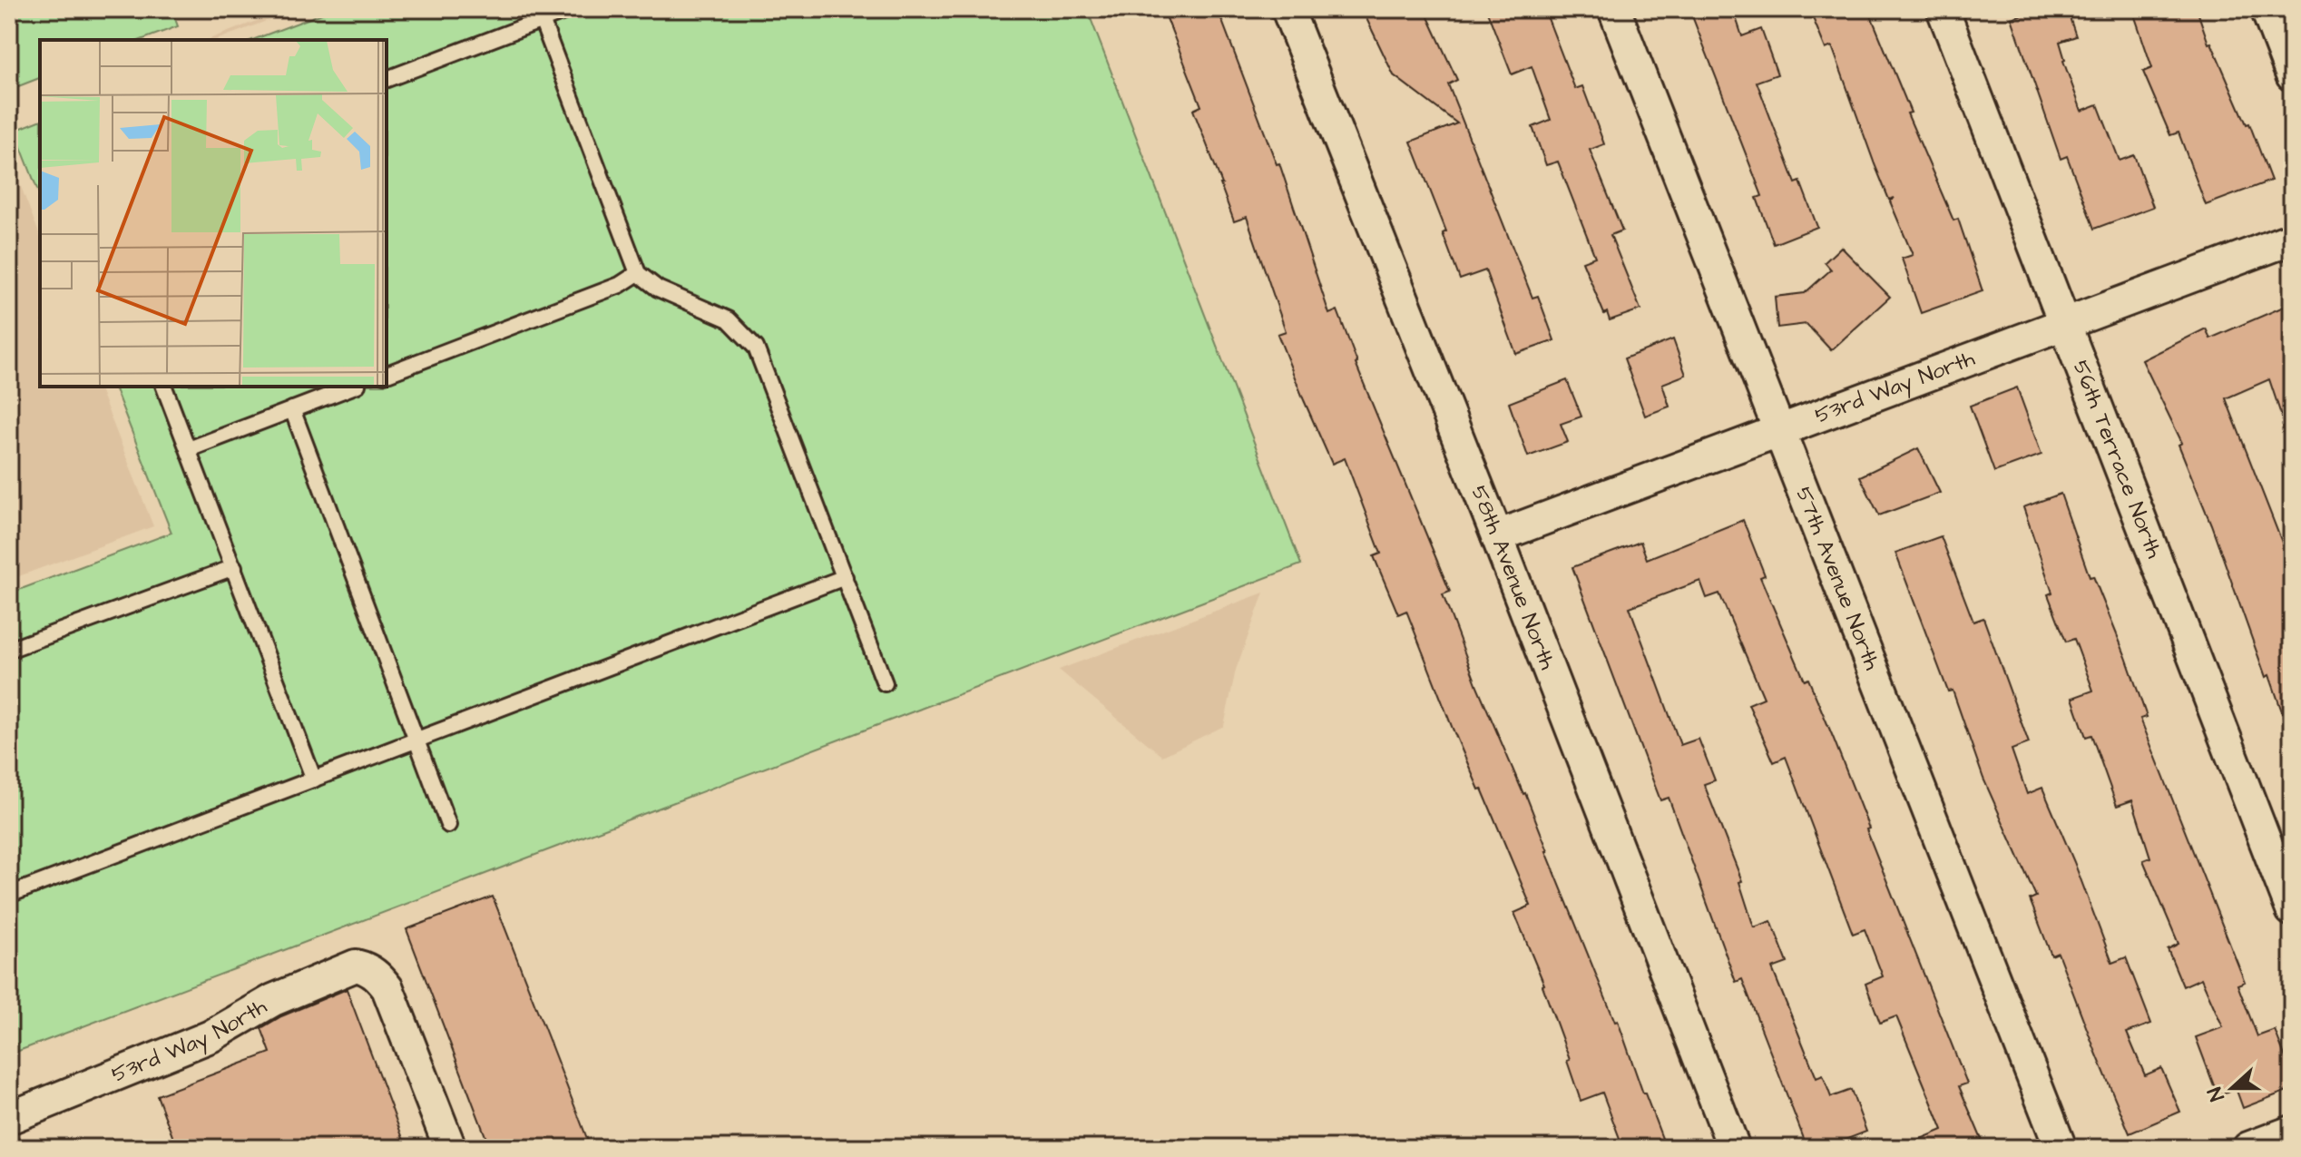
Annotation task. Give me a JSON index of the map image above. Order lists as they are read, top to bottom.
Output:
{
  "streets": {
    "street": [
      "53rd Way North",
      "56th Terrace North",
      "58th Avenue North",
      "57th Avenue North"
    ]
  },
  "crossings": [
    ["53rd Way North", "56th Terrace North"],
    ["53rd Way North", "58th Avenue North"],
    ["53rd Way North", "57th Avenue North"]
  ],
  "north": "left"
}
